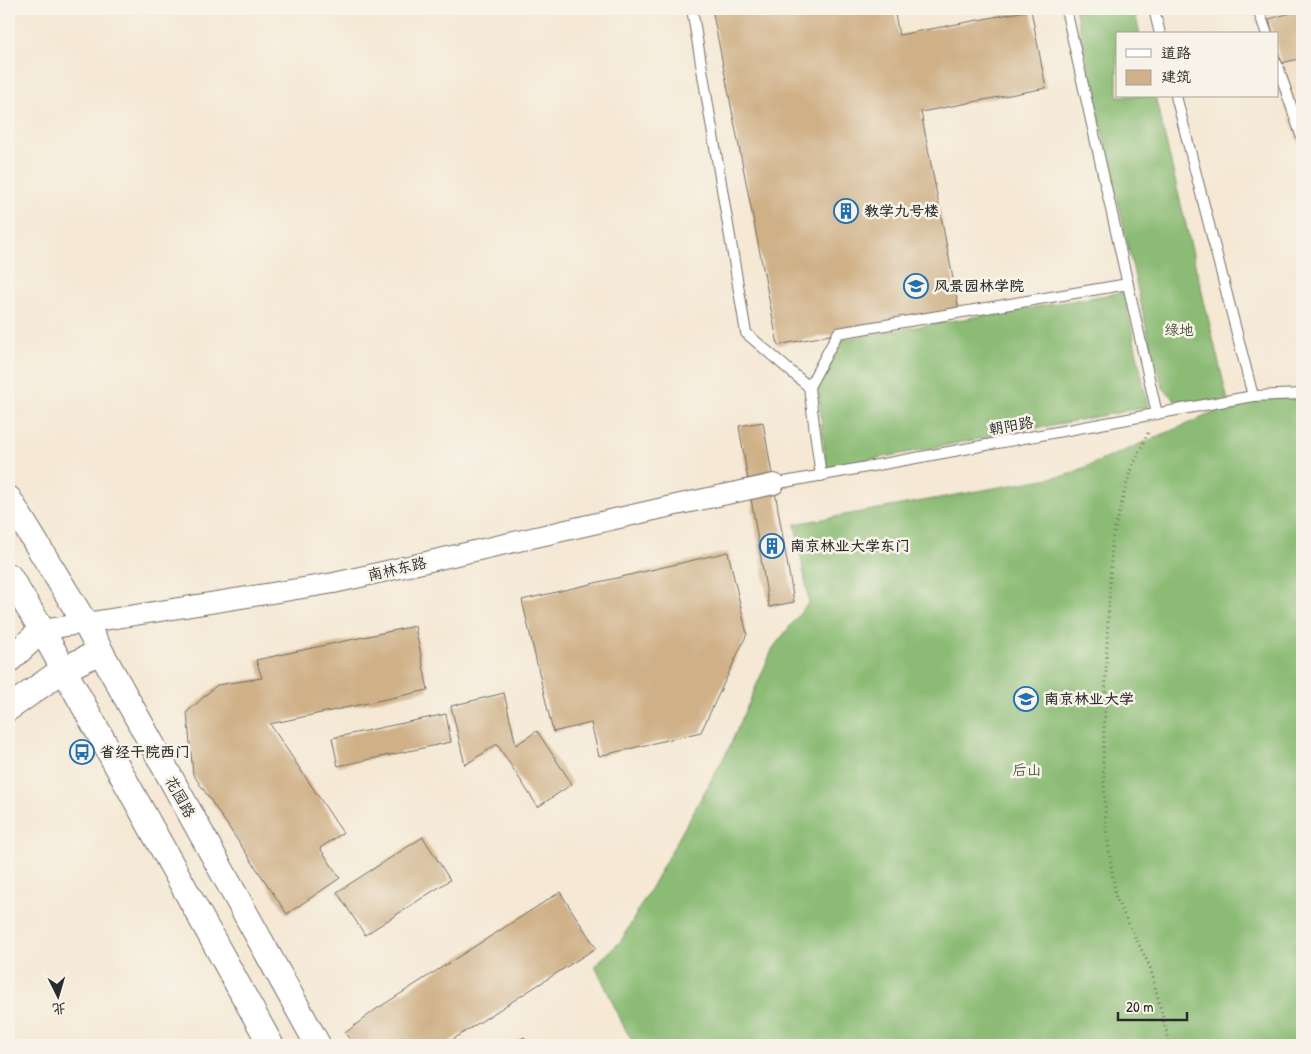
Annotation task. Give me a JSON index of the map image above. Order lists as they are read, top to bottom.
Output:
{
  "streets": {
    "street": ["南林东路", "花园路"],
    "lane": ["朝阳路"]
  },
  "crossings": [
    ["朝阳路", "南林东路"],
    ["南林东路", "花园路"]
  ],
  "parks": ["绿地", "后山"],
  "places": {
    "building": ["教学九号楼", "南京林业大学东门"],
    "school or university": ["风景园林学院", "南京林业大学"],
    "bus stop": ["省经干院西门"]
  },
  "legend": ["道路", "建筑"],
  "scale_bar": "20 m",
  "north": "bottom"
}
